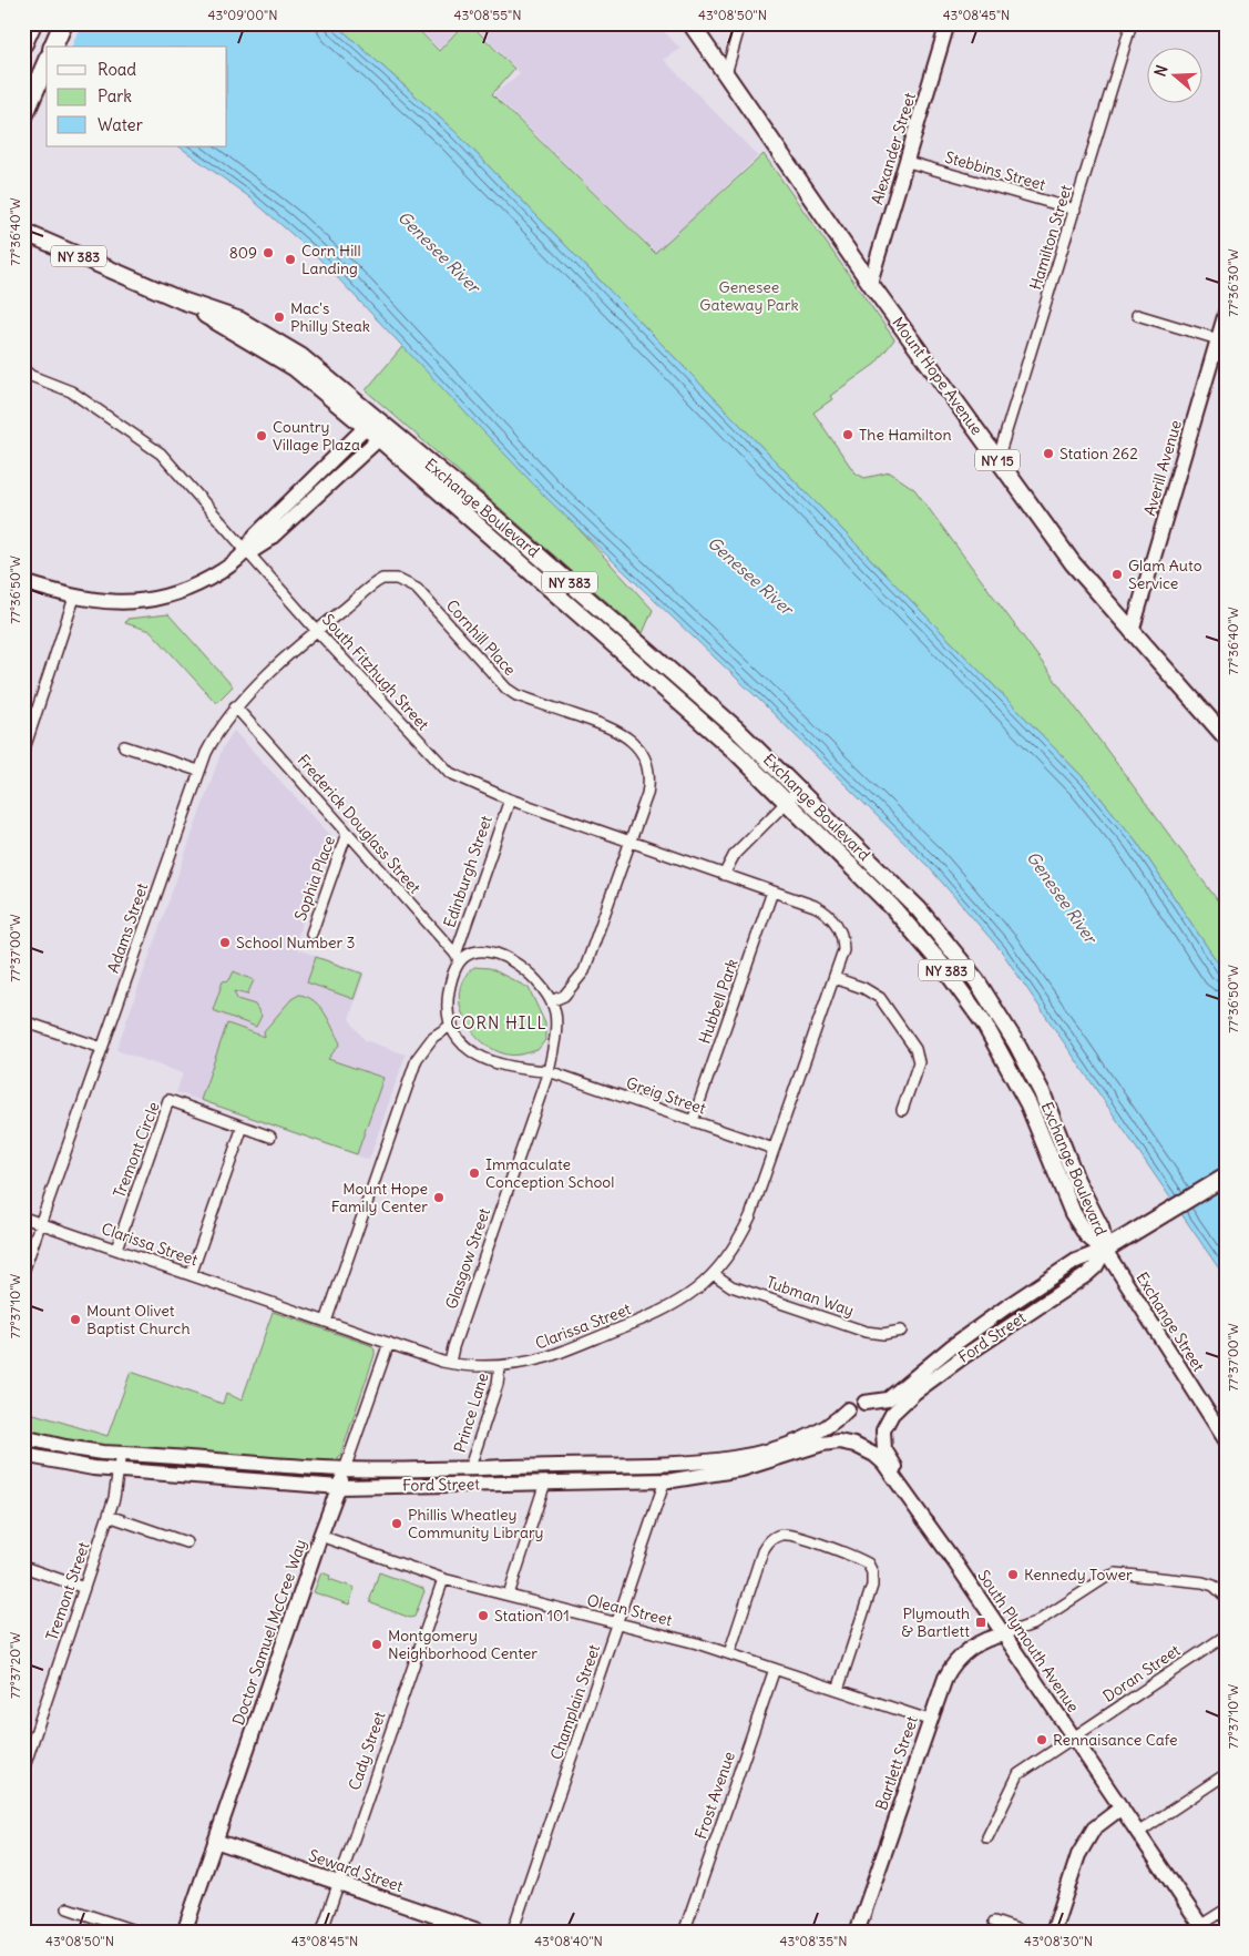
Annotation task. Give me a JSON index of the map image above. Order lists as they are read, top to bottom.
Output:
{
  "streets": {
    "main road": [
      "Alexander Street",
      "NY 383",
      "Mount Hope Avenue",
      "NY 15",
      "Averill Avenue",
      "Exchange Boulevard",
      "Exchange Street",
      "Ford Street",
      "Doctor Samuel McCree Way",
      "South Plymouth Avenue",
      "Bartlett Street",
      "Seward Street"
    ],
    "street": [
      "Stebbins Street",
      "Hamilton Street",
      "Cornhill Place",
      "South Fitzhugh Street",
      "Frederick Douglass Street",
      "Edinburgh Street",
      "Sophia Place",
      "Adams Street",
      "Hubbell Park",
      "Greig Street",
      "Tremont Circle",
      "Clarissa Street",
      "Glasgow Street",
      "Tubman Way",
      "Prince Lane",
      "Tremont Street",
      "Olean Street",
      "Doran Street",
      "Champlain Street",
      "Cady Street",
      "Frost Avenue"
    ]
  },
  "crossings": [
    ["Alexander Street", "Stebbins Street"],
    ["Alexander Street", "Mount Hope Avenue"],
    ["Stebbins Street", "Hamilton Street"],
    ["Hamilton Street", "Mount Hope Avenue"],
    ["Mount Hope Avenue", "Averill Avenue"],
    ["Exchange Boulevard", "Exchange Street"],
    ["Exchange Boulevard", "Ford Street"],
    ["Cornhill Place", "South Fitzhugh Street"],
    ["Cornhill Place", "Adams Street"],
    ["South Fitzhugh Street", "Edinburgh Street"],
    ["South Fitzhugh Street", "Adams Street"],
    ["South Fitzhugh Street", "Hubbell Park"],
    ["South Fitzhugh Street", "Clarissa Street"],
    ["Frederick Douglass Street", "Edinburgh Street"],
    ["Frederick Douglass Street", "Sophia Place"],
    ["Frederick Douglass Street", "Adams Street"],
    ["Frederick Douglass Street", "Greig Street"],
    ["Frederick Douglass Street", "Glasgow Street"],
    ["Edinburgh Street", "Greig Street"],
    ["Edinburgh Street", "Glasgow Street"],
    ["Adams Street", "Clarissa Street"],
    ["Hubbell Park", "Greig Street"],
    ["Hubbell Park", "Clarissa Street"],
    ["Greig Street", "Clarissa Street"],
    ["Greig Street", "Glasgow Street"],
    ["Tremont Circle", "Clarissa Street"],
    ["Clarissa Street", "Glasgow Street"],
    ["Clarissa Street", "Tubman Way"],
    ["Clarissa Street", "Prince Lane"],
    ["Clarissa Street", "Doctor Samuel McCree Way"],
    ["Exchange Street", "Ford Street"],
    ["Ford Street", "Prince Lane"],
    ["Ford Street", "Tremont Street"],
    ["Ford Street", "Doctor Samuel McCree Way"],
    ["Ford Street", "South Plymouth Avenue"],
    ["Ford Street", "Champlain Street"],
    ["Olean Street", "Doctor Samuel McCree Way"],
    ["Olean Street", "Champlain Street"],
    ["Olean Street", "Cady Street"],
    ["Olean Street", "Bartlett Street"],
    ["Olean Street", "Frost Avenue"],
    ["Doctor Samuel McCree Way", "Seward Street"],
    ["South Plymouth Avenue", "Doran Street"],
    ["South Plymouth Avenue", "Bartlett Street"],
    ["Cady Street", "Seward Street"]
  ],
  "districts": ["CORN HILL"],
  "water": ["Genesee River"],
  "parks": ["Genesee Gateway Park"],
  "places": {
    "other": [
      "809",
      "Corn Hill Landing",
      "Mac's Philly Steak",
      "The Hamilton",
      "Country Village Plaza",
      "Station 262",
      "Glam Auto Service",
      "School Number 3",
      "Immaculate Conception School",
      "Mount Hope Family Center",
      "Mount Olivet Baptist Church",
      "Phillis Wheatley Community Library",
      "Kennedy Tower",
      "Station 101",
      "Montgomery Neighborhood Center",
      "Rennaisance Cafe"
    ],
    "transit": ["Plymouth & Bartlett"]
  },
  "legend": ["Road", "Park", "Water"],
  "north": "left",
  "coordinates": [
    "43°09'00\"N",
    "43°08'55\"N",
    "43°08'50\"N",
    "43°08'45\"N",
    "77°36'40\"W",
    "77°36'30\"W",
    "77°36'50\"W",
    "77°37'00\"W",
    "77°37'10\"W",
    "77°37'20\"W",
    "43°08'40\"N",
    "43°08'35\"N",
    "43°08'30\"N"
  ]
}
